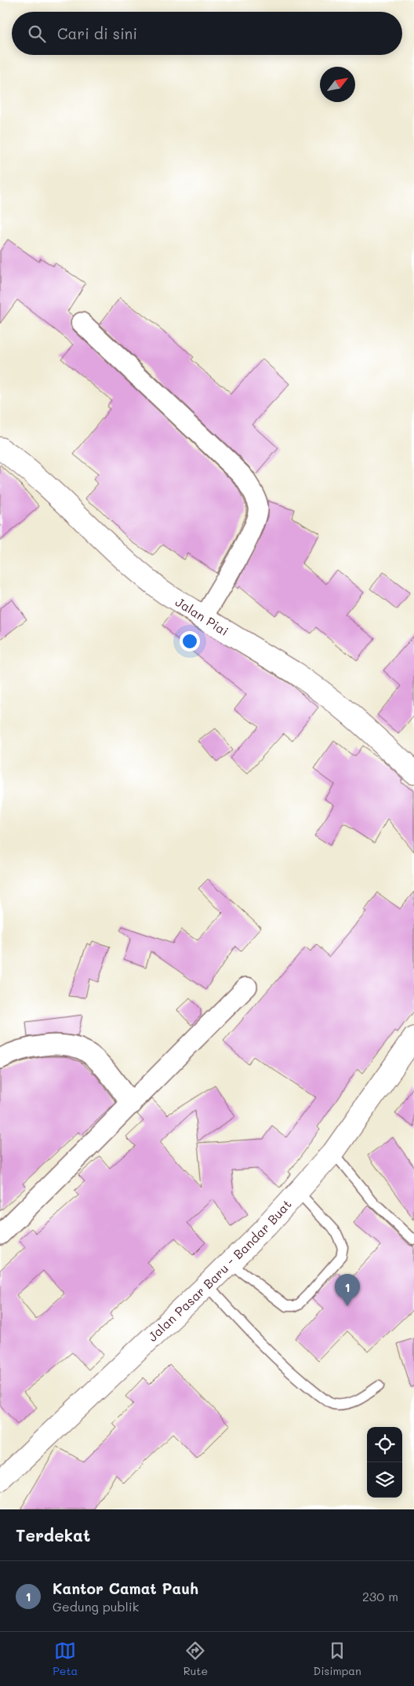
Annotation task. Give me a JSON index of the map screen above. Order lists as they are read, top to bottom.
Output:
{
  "streets": {
    "street": ["Jalan Piai", "Jalan Pasar Baru - Bandar Buat"]
  },
  "north": "top right",
  "page": {
    "search": "Cari di sini",
    "pins": "1",
    "heading": "Terdekat",
    "list": [
      {
        "mark": "1",
        "name": "Kantor Camat Pauh",
        "note": "Gedung publik",
        "value": "230 m"
      }
    ],
    "nav": ["Peta", "Rute", "Disimpan"]
  }
}
